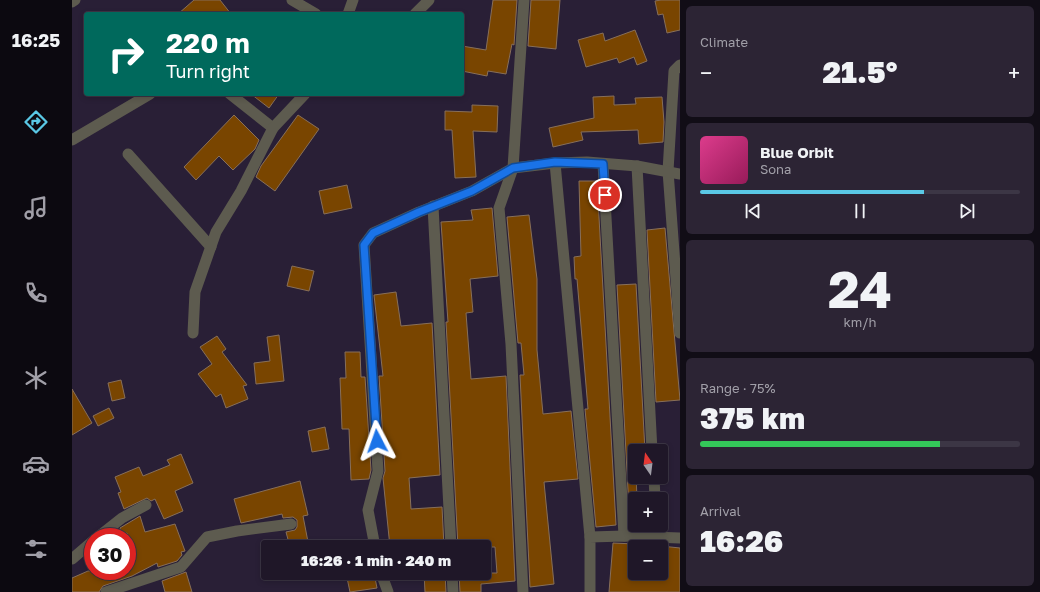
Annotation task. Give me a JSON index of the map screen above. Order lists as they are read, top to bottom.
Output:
{
  "north": "top",
  "page": {
    "tabs": "16:25",
    "tile": [
      "Climate",
      ["24", "km/h"],
      ["Range · 75%", "375 km"],
      ["Arrival", "16:26"]
    ],
    "turn": ["220 m", "Turn right"],
    "heat": ["−", "21.5°", "+"],
    "song": ["Blue Orbit", "Sona"],
    "map_buttons": ["+", "−"],
    "limit": "30",
    "trip": "16:26 · 1 min · 240 m"
  }
}
